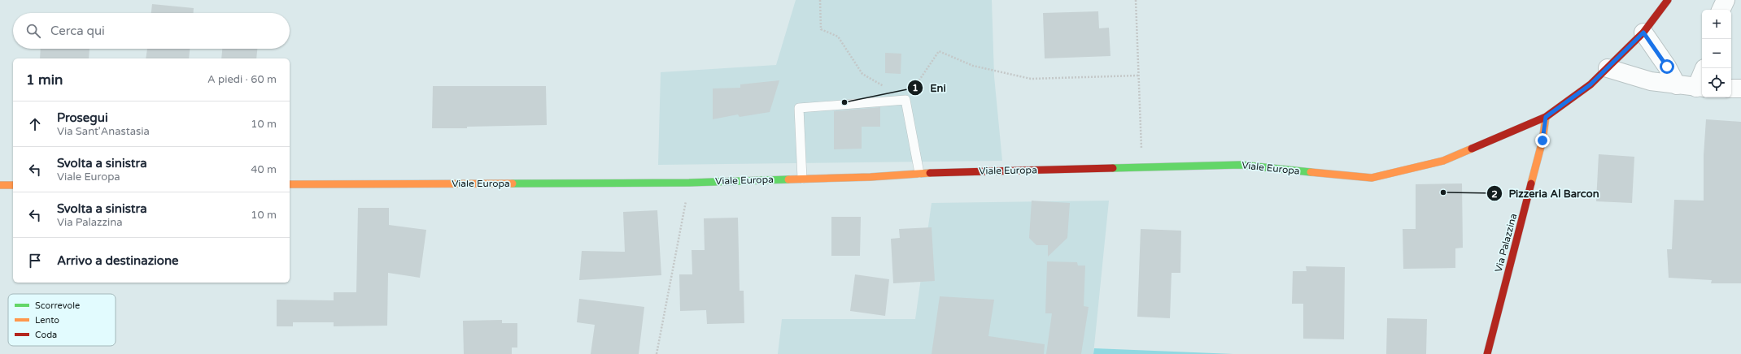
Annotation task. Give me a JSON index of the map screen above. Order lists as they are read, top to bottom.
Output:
{
  "streets": {
    "main road": ["Viale Europa", "Via Palazzina"]
  },
  "crossings": [
    ["Viale Europa", "Via Palazzina"]
  ],
  "places": ["Eni", "Pizzeria Al Barcon"],
  "legend": ["Scorrevole", "Lento", "Coda"],
  "page": {
    "map_buttons": ["+", "−"],
    "search": "Cerca qui",
    "heading": ["1 min", "A piedi · 60 m"],
    "list": [
      ["Prosegui", "Via Sant'Anastasia", "10 m"],
      ["Svolta a sinistra", "Viale Europa", "40 m"],
      ["Svolta a sinistra", "Via Palazzina", "10 m"],
      "Arrivo a destinazione"
    ]
  }
}
